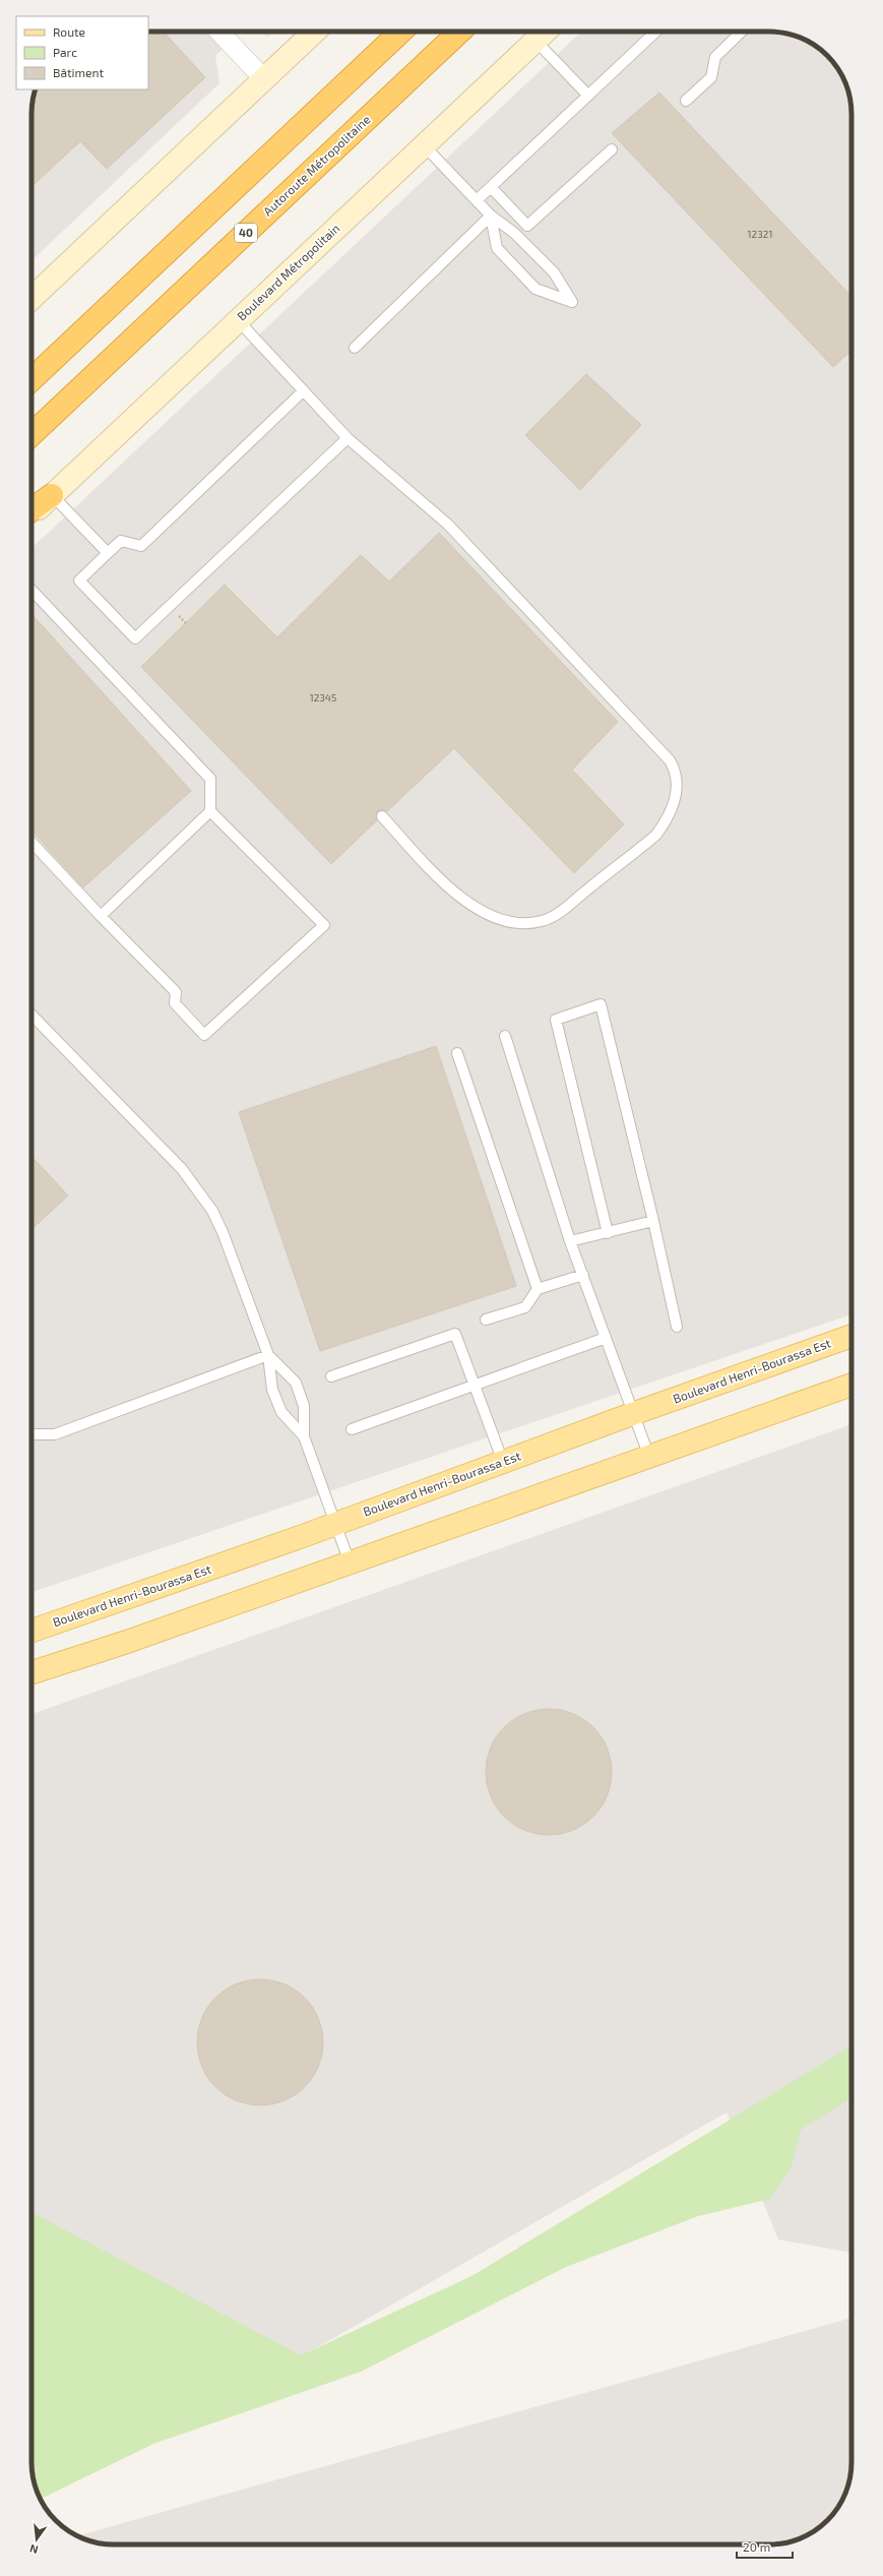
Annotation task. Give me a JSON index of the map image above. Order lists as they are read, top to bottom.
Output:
{
  "streets": {
    "highway": ["Autoroute Métropolitaine", "40"],
    "main road": ["Boulevard Métropolitain", "Boulevard Henri-Bourassa Est"]
  },
  "house_numbers": ["12321", "12345"],
  "legend": ["Route", "Parc", "Bâtiment"],
  "scale_bar": "20 m",
  "north": "bottom"
}
